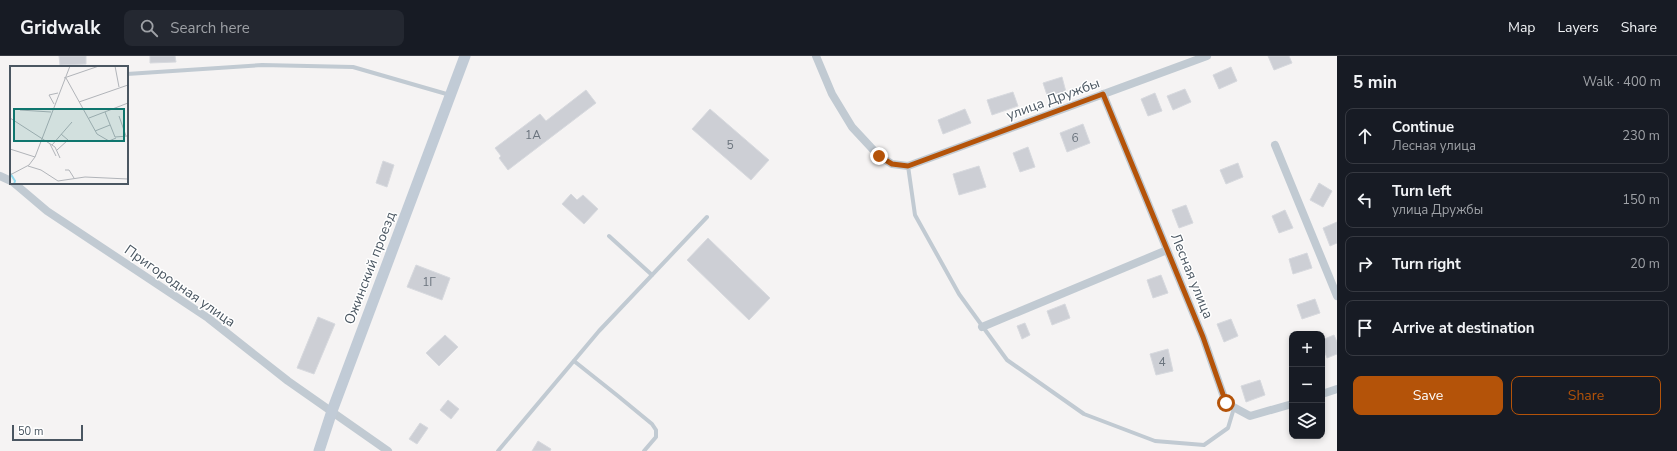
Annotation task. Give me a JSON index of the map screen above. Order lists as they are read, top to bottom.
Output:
{
  "streets": {
    "main road": ["Ожинский проезд"],
    "street": ["улица Дружбы", "Лесная улица", "Пригородная улица"]
  },
  "crossings": [
    ["улица Дружбы", "Лесная улица"],
    ["Ожинский проезд", "Пригородная улица"]
  ],
  "house_numbers": [
    "1А",
    "6",
    "5",
    "1Г",
    "4"
  ],
  "scale_bar": "50 m",
  "page": {
    "header": "Gridwalk",
    "search": "Search here",
    "nav": ["Map", "Layers", "Share"],
    "heading": ["5 min", "Walk · 400 m"],
    "list": [
      ["Continue", "Лесная улица", "230 m"],
      ["Turn left", "улица Дружбы", "150 m"],
      ["Turn right", "20 m"],
      "Arrive at destination"
    ],
    "map_buttons": ["+", "−"],
    "buttons": ["Save", "Share"],
    "scale": "50 m"
  }
}
